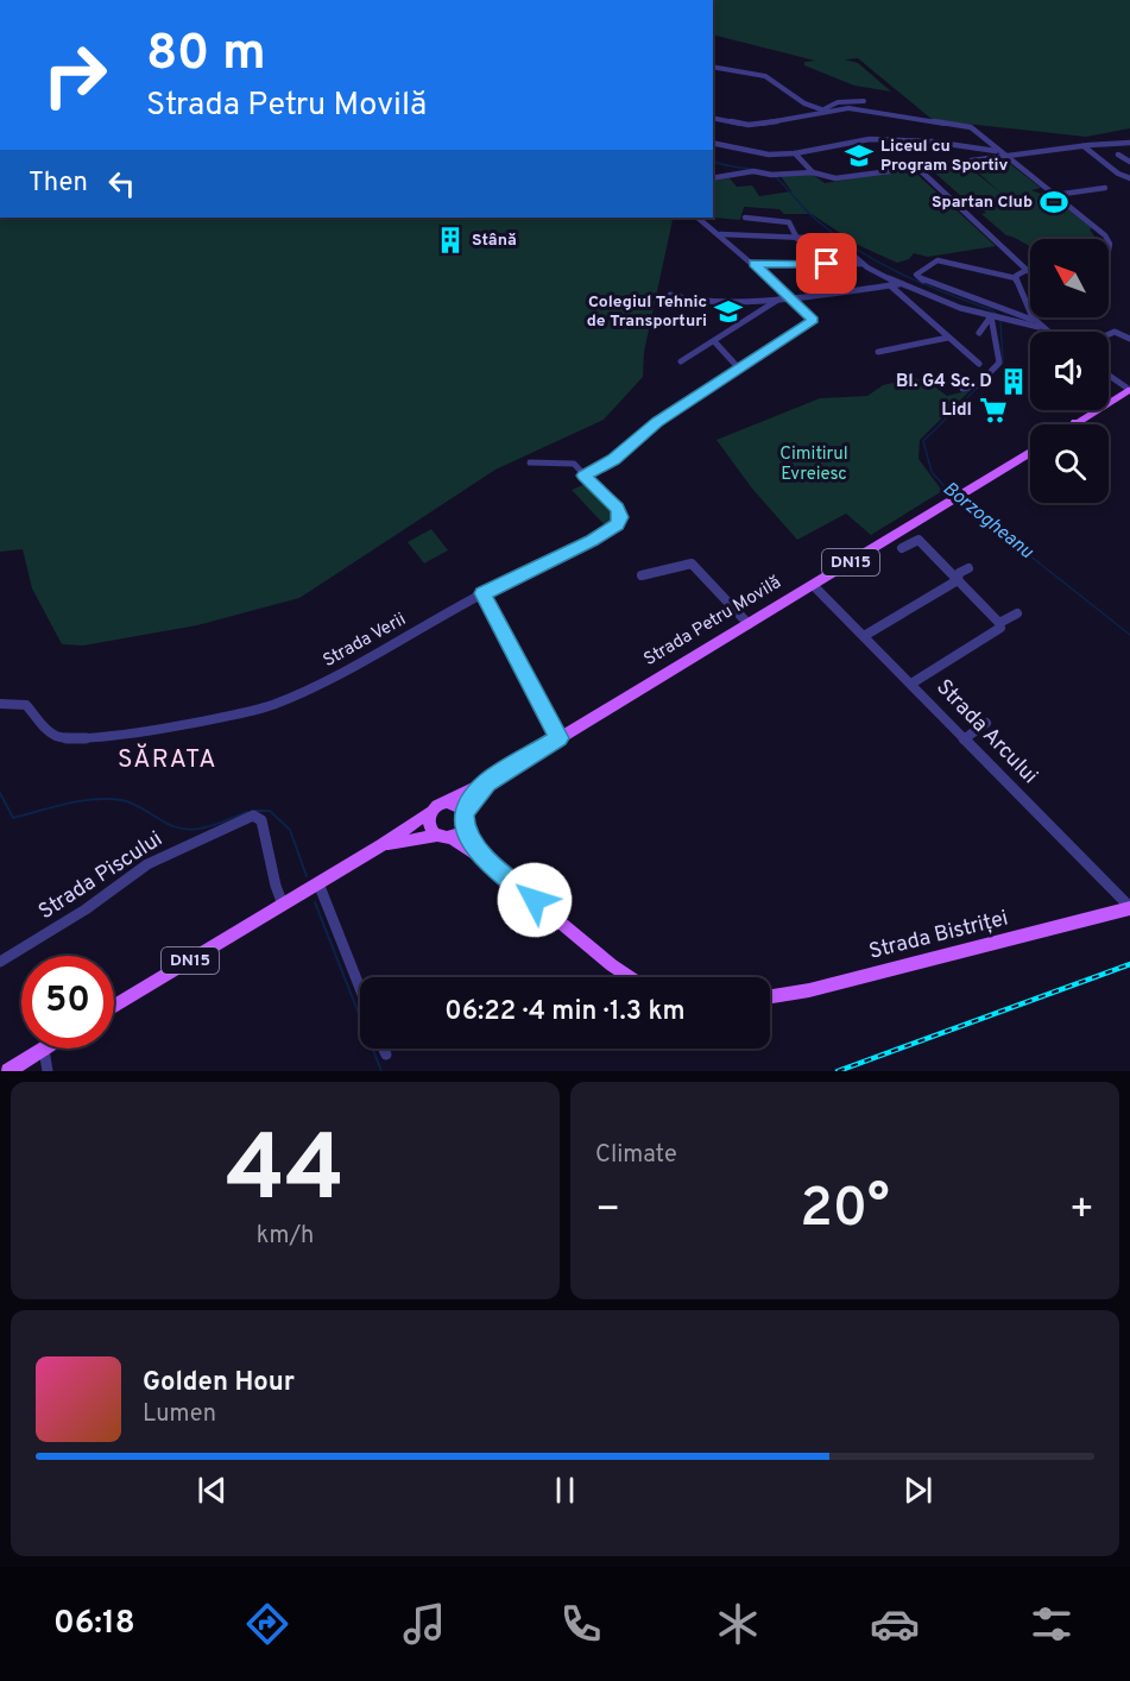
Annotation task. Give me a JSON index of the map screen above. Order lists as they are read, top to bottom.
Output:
{
  "streets": {
    "main road": ["DN15", "Strada Petru Movilă", "Strada Bistriței"],
    "street": ["Strada Verii", "Strada Arcului", "Strada Piscului"]
  },
  "crossings": [
    ["DN15", "Strada Petru Movilă"],
    ["Strada Petru Movilă", "Strada Arcului"],
    ["Strada Petru Movilă", "Strada Piscului"],
    ["Strada Arcului", "Strada Bistriței"]
  ],
  "districts": ["SĂRATA"],
  "water": ["Borzogheanu"],
  "parks": ["Cimitirul Evreiesc"],
  "places": {
    "school or university": ["Liceul cu Program Sportiv", "Colegiul Tehnic de Transporturi"],
    "sports": ["Spartan Club"],
    "building": ["Stână", "Bl. G4 Sc. D"],
    "supermarket": ["Lidl"]
  },
  "north": "top left",
  "page": {
    "turn": ["80 m", "Strada Petru Movilă"],
    "then": "Then",
    "limit": "50",
    "trip": "06:22 · 4 min · 1.3 km",
    "tile": [
      ["44", "km/h"],
      "Climate"
    ],
    "heat": ["−", "20°", "+"],
    "song": ["Golden Hour", "Lumen"],
    "tabs": "06:18"
  }
}
